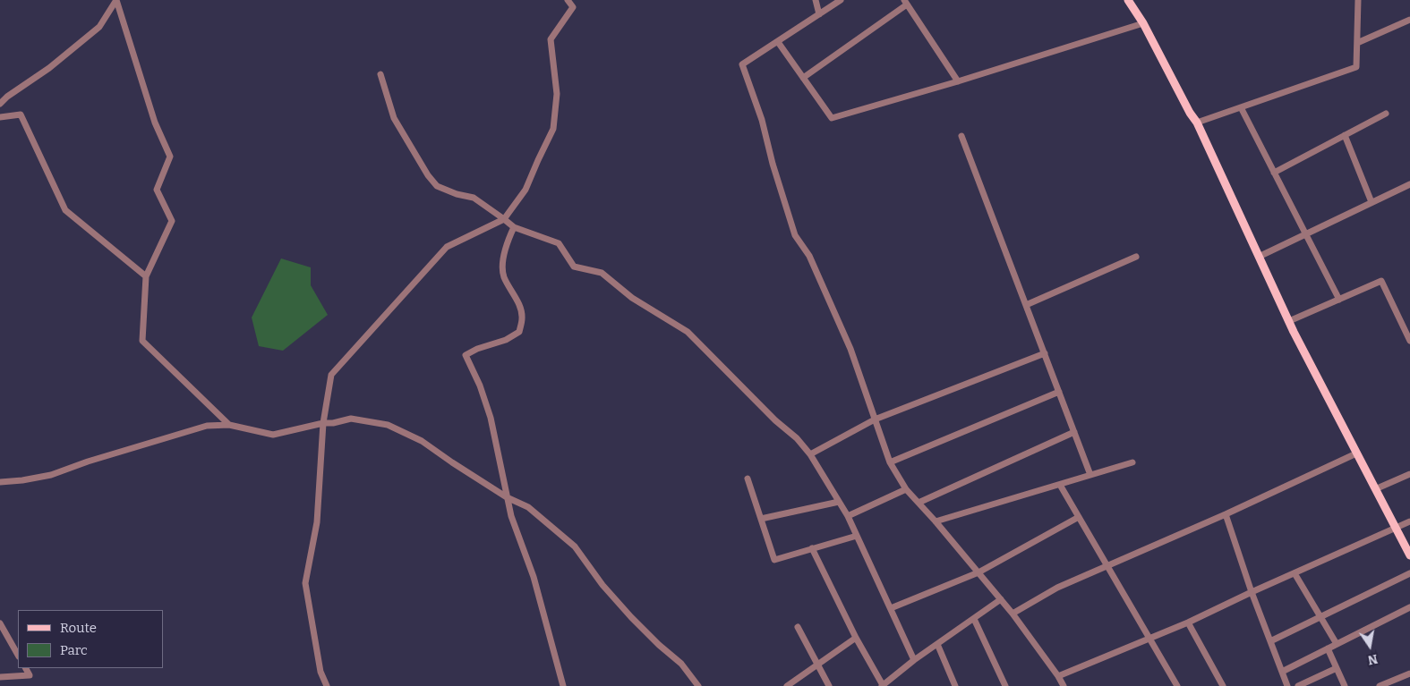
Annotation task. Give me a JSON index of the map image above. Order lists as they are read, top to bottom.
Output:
{
  "legend": ["Route", "Parc"],
  "north": "bottom"
}
